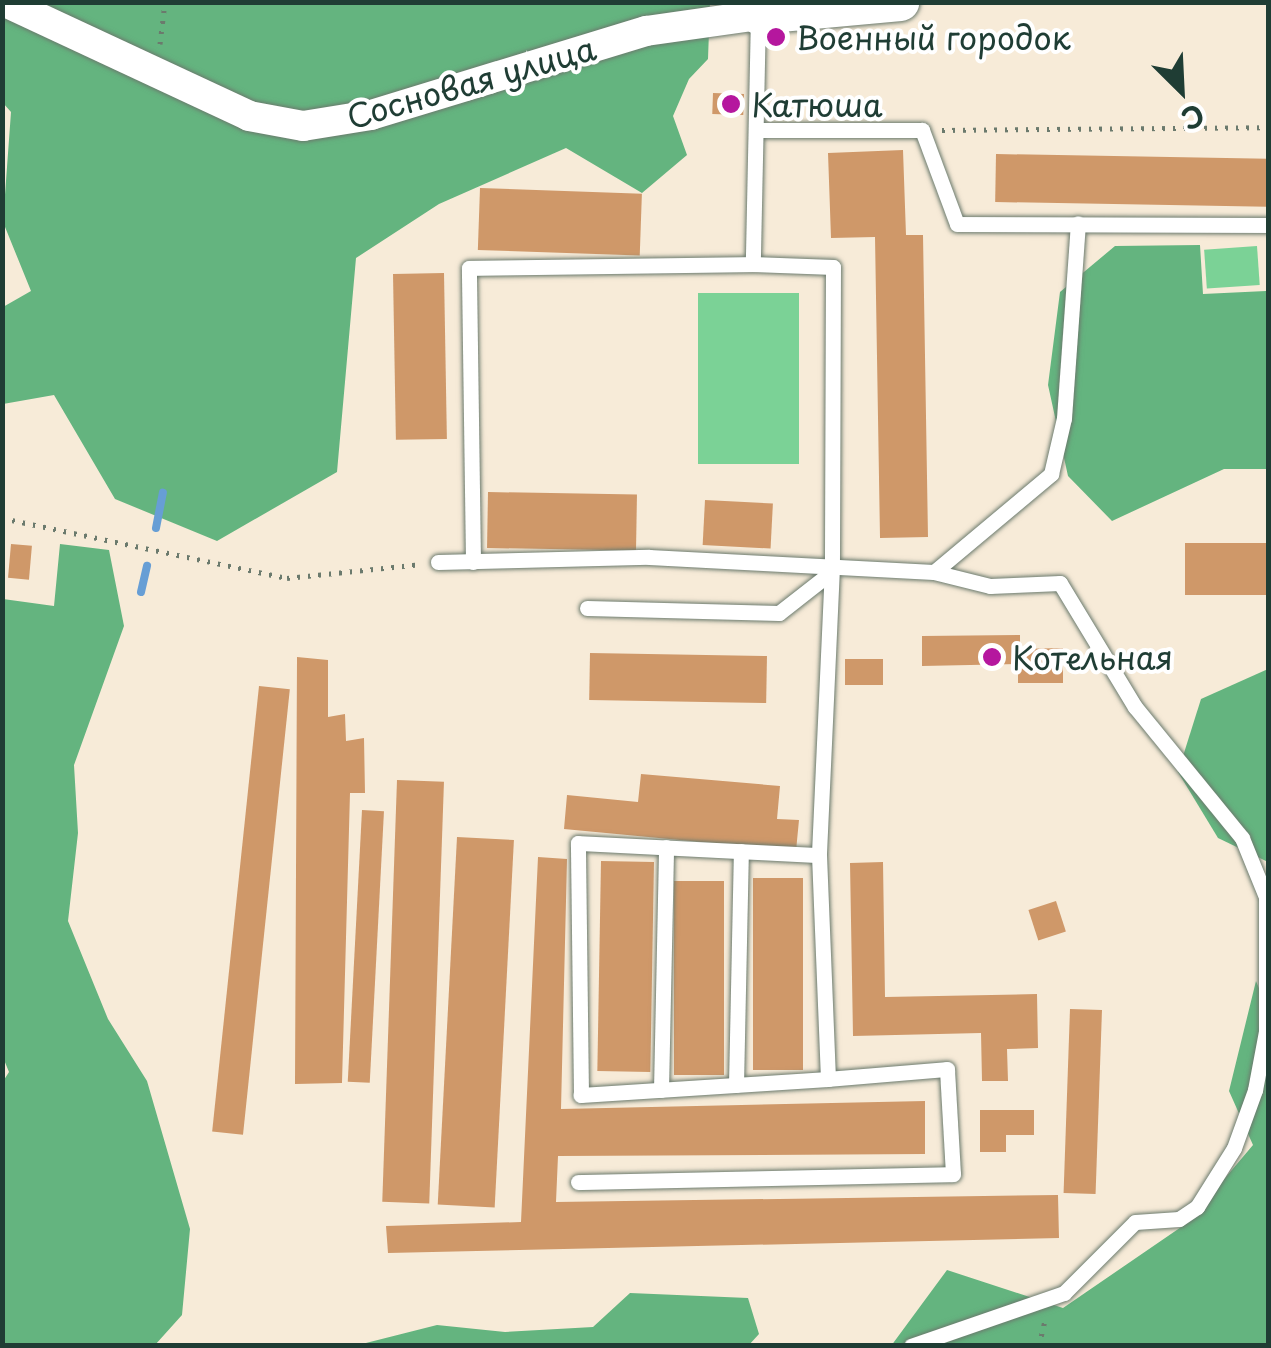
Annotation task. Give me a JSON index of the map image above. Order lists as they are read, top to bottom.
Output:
{
  "streets": {
    "street": ["Сосновая улица"]
  },
  "places": ["Военный городок", "Катюша", "Котельная"],
  "north": "bottom right"
}
